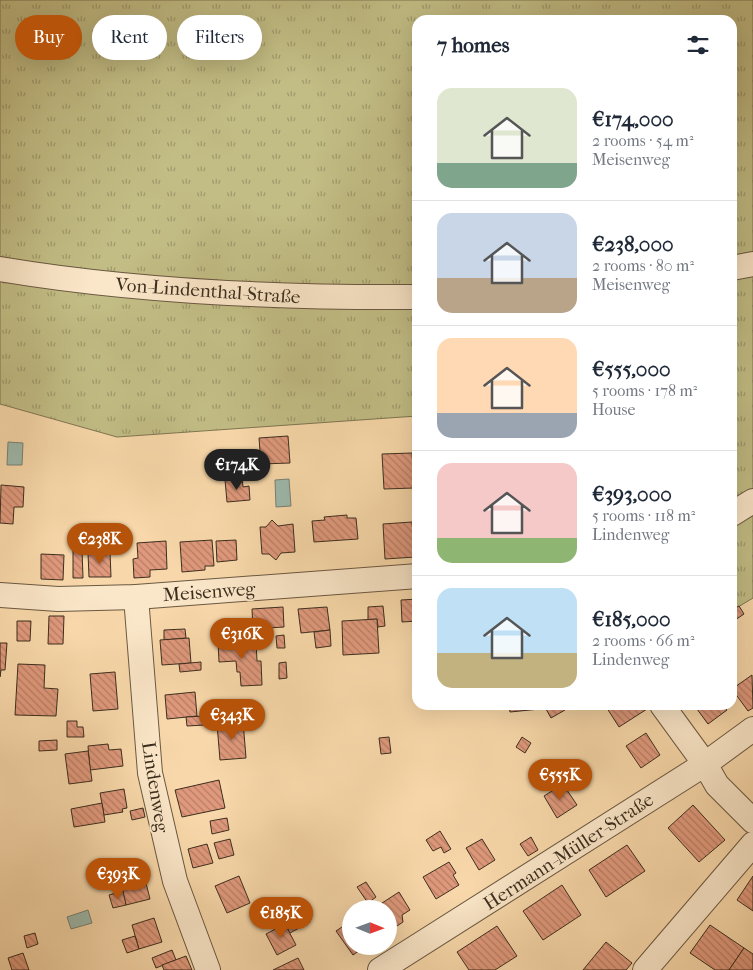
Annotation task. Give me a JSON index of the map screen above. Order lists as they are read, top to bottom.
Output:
{
  "streets": {
    "street": [
      "Von-Lindenthal-Straße",
      "Meisenweg",
      "Lindenweg",
      "Hermann-Müller-Straße"
    ]
  },
  "crossings": [
    ["Meisenweg", "Lindenweg"]
  ],
  "north": "right",
  "page": {
    "chip": ["Buy", "Rent", "Filters"],
    "heading": "7 homes",
    "list": [
      {
        "name": "€174,000",
        "note": "2 rooms · 54 m² · Meisenweg"
      },
      {
        "name": "€238,000",
        "note": "2 rooms · 80 m² · Meisenweg"
      },
      {
        "name": "€555,000",
        "note": "5 rooms · 178 m² · House"
      },
      {
        "name": "€393,000",
        "note": "5 rooms · 118 m² · Lindenweg"
      },
      {
        "name": "€185,000",
        "note": "2 rooms · 66 m² · Lindenweg"
      }
    ],
    "price": [
      "€174K",
      "€238K",
      "€316K",
      "€343K",
      "€555K",
      "€393K",
      "€185K"
    ]
  }
}
